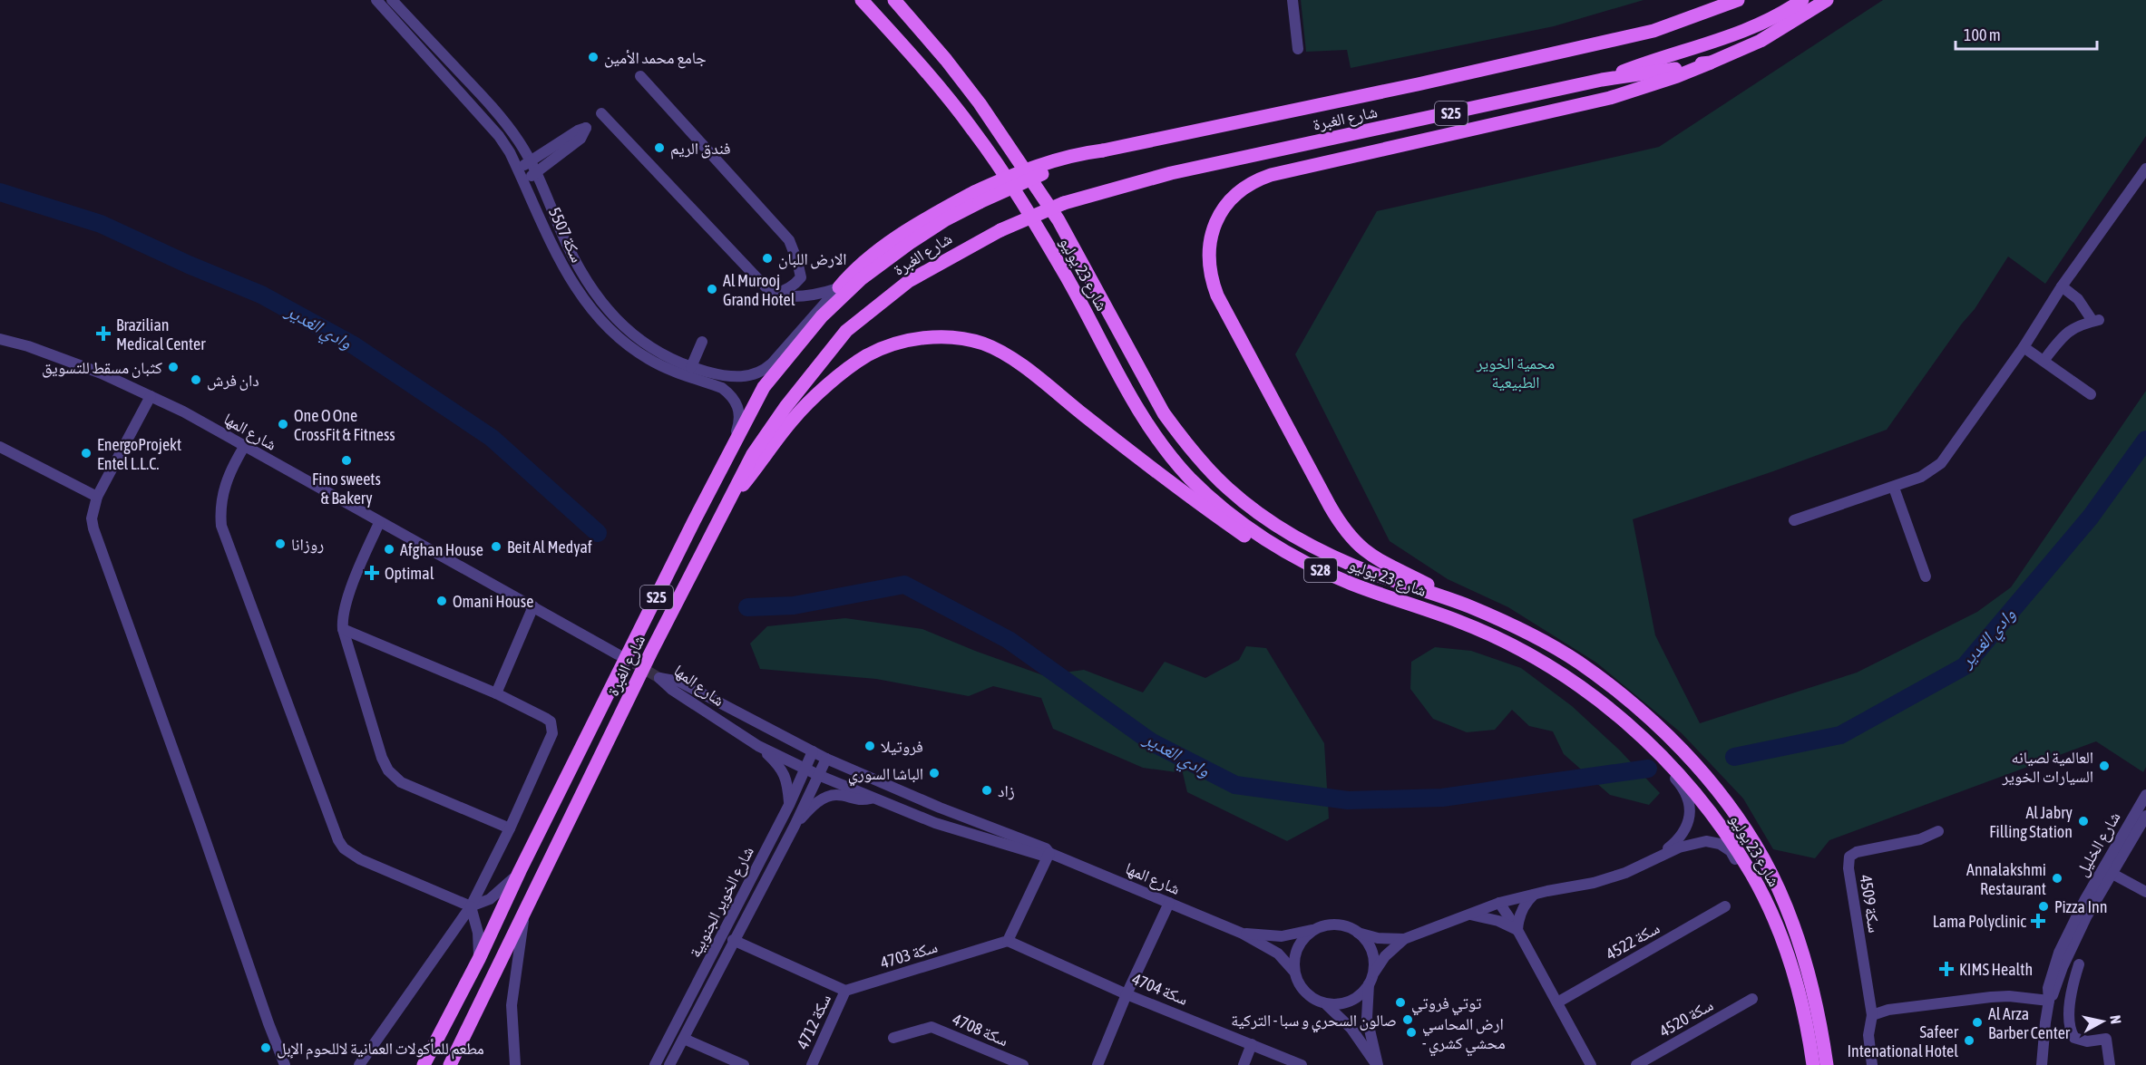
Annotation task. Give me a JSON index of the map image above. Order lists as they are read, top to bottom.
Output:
{
  "streets": {
    "main road": [
      "S25",
      "شارع الغبرة",
      "شارع 23 يوليو",
      "S28"
    ],
    "street": [
      "سكة 5507",
      "شارع المها",
      "شارع الخليل",
      "شارع الخوير الجنوبية",
      "سكة 4509",
      "سكة 4522",
      "4703 سكة",
      "سكة 4704",
      "سكة 4520",
      "سكة 4712",
      "سكة 4708"
    ]
  },
  "crossings": [
    ["شارع الغبرة", "سكة 5507"],
    ["شارع المها", "شارع الخوير الجنوبية"],
    ["4703 سكة", "سكة 4704"],
    ["4703 سكة", "سكة 4712"]
  ],
  "water": ["وادي الغدير"],
  "parks": ["محمية الخوير الطبيعية"],
  "places": {
    "other": [
      "جامع محمد الأمين",
      "فندق الريم",
      "الارض اللبان",
      "Al Murooj Grand Hotel",
      "كثبان مسقط للتسويق",
      "دان فرش",
      "One O One CrossFit & Fitness",
      "EnergoProjekt Entel L.L.C.",
      "Fino sweets & Bakery",
      "روزانا",
      "Beit Al Medyaf",
      "Afghan House",
      "Omani House",
      "فروتيلا",
      "العالمية لصيانه السيارات الخوير",
      "الباشا السوري",
      "زاد",
      "Al Jabry Filling Station",
      "Annalakshmi Restaurant",
      "Pizza Inn",
      "توتي فروتي",
      "صالون السحري و سبا - التركية",
      "Al Arza Barber Center",
      "ارض المحاسي - محشي كشري",
      "Safeer Intenational Hotel",
      "مطعم للمأكولات العمانية لاللحوم الإبل"
    ],
    "health": [
      "Brazilian Medical Center",
      "Optimal",
      "Lama Polyclinic",
      "KIMS Health"
    ]
  },
  "scale_bar": "100 m",
  "north": "right"
}
